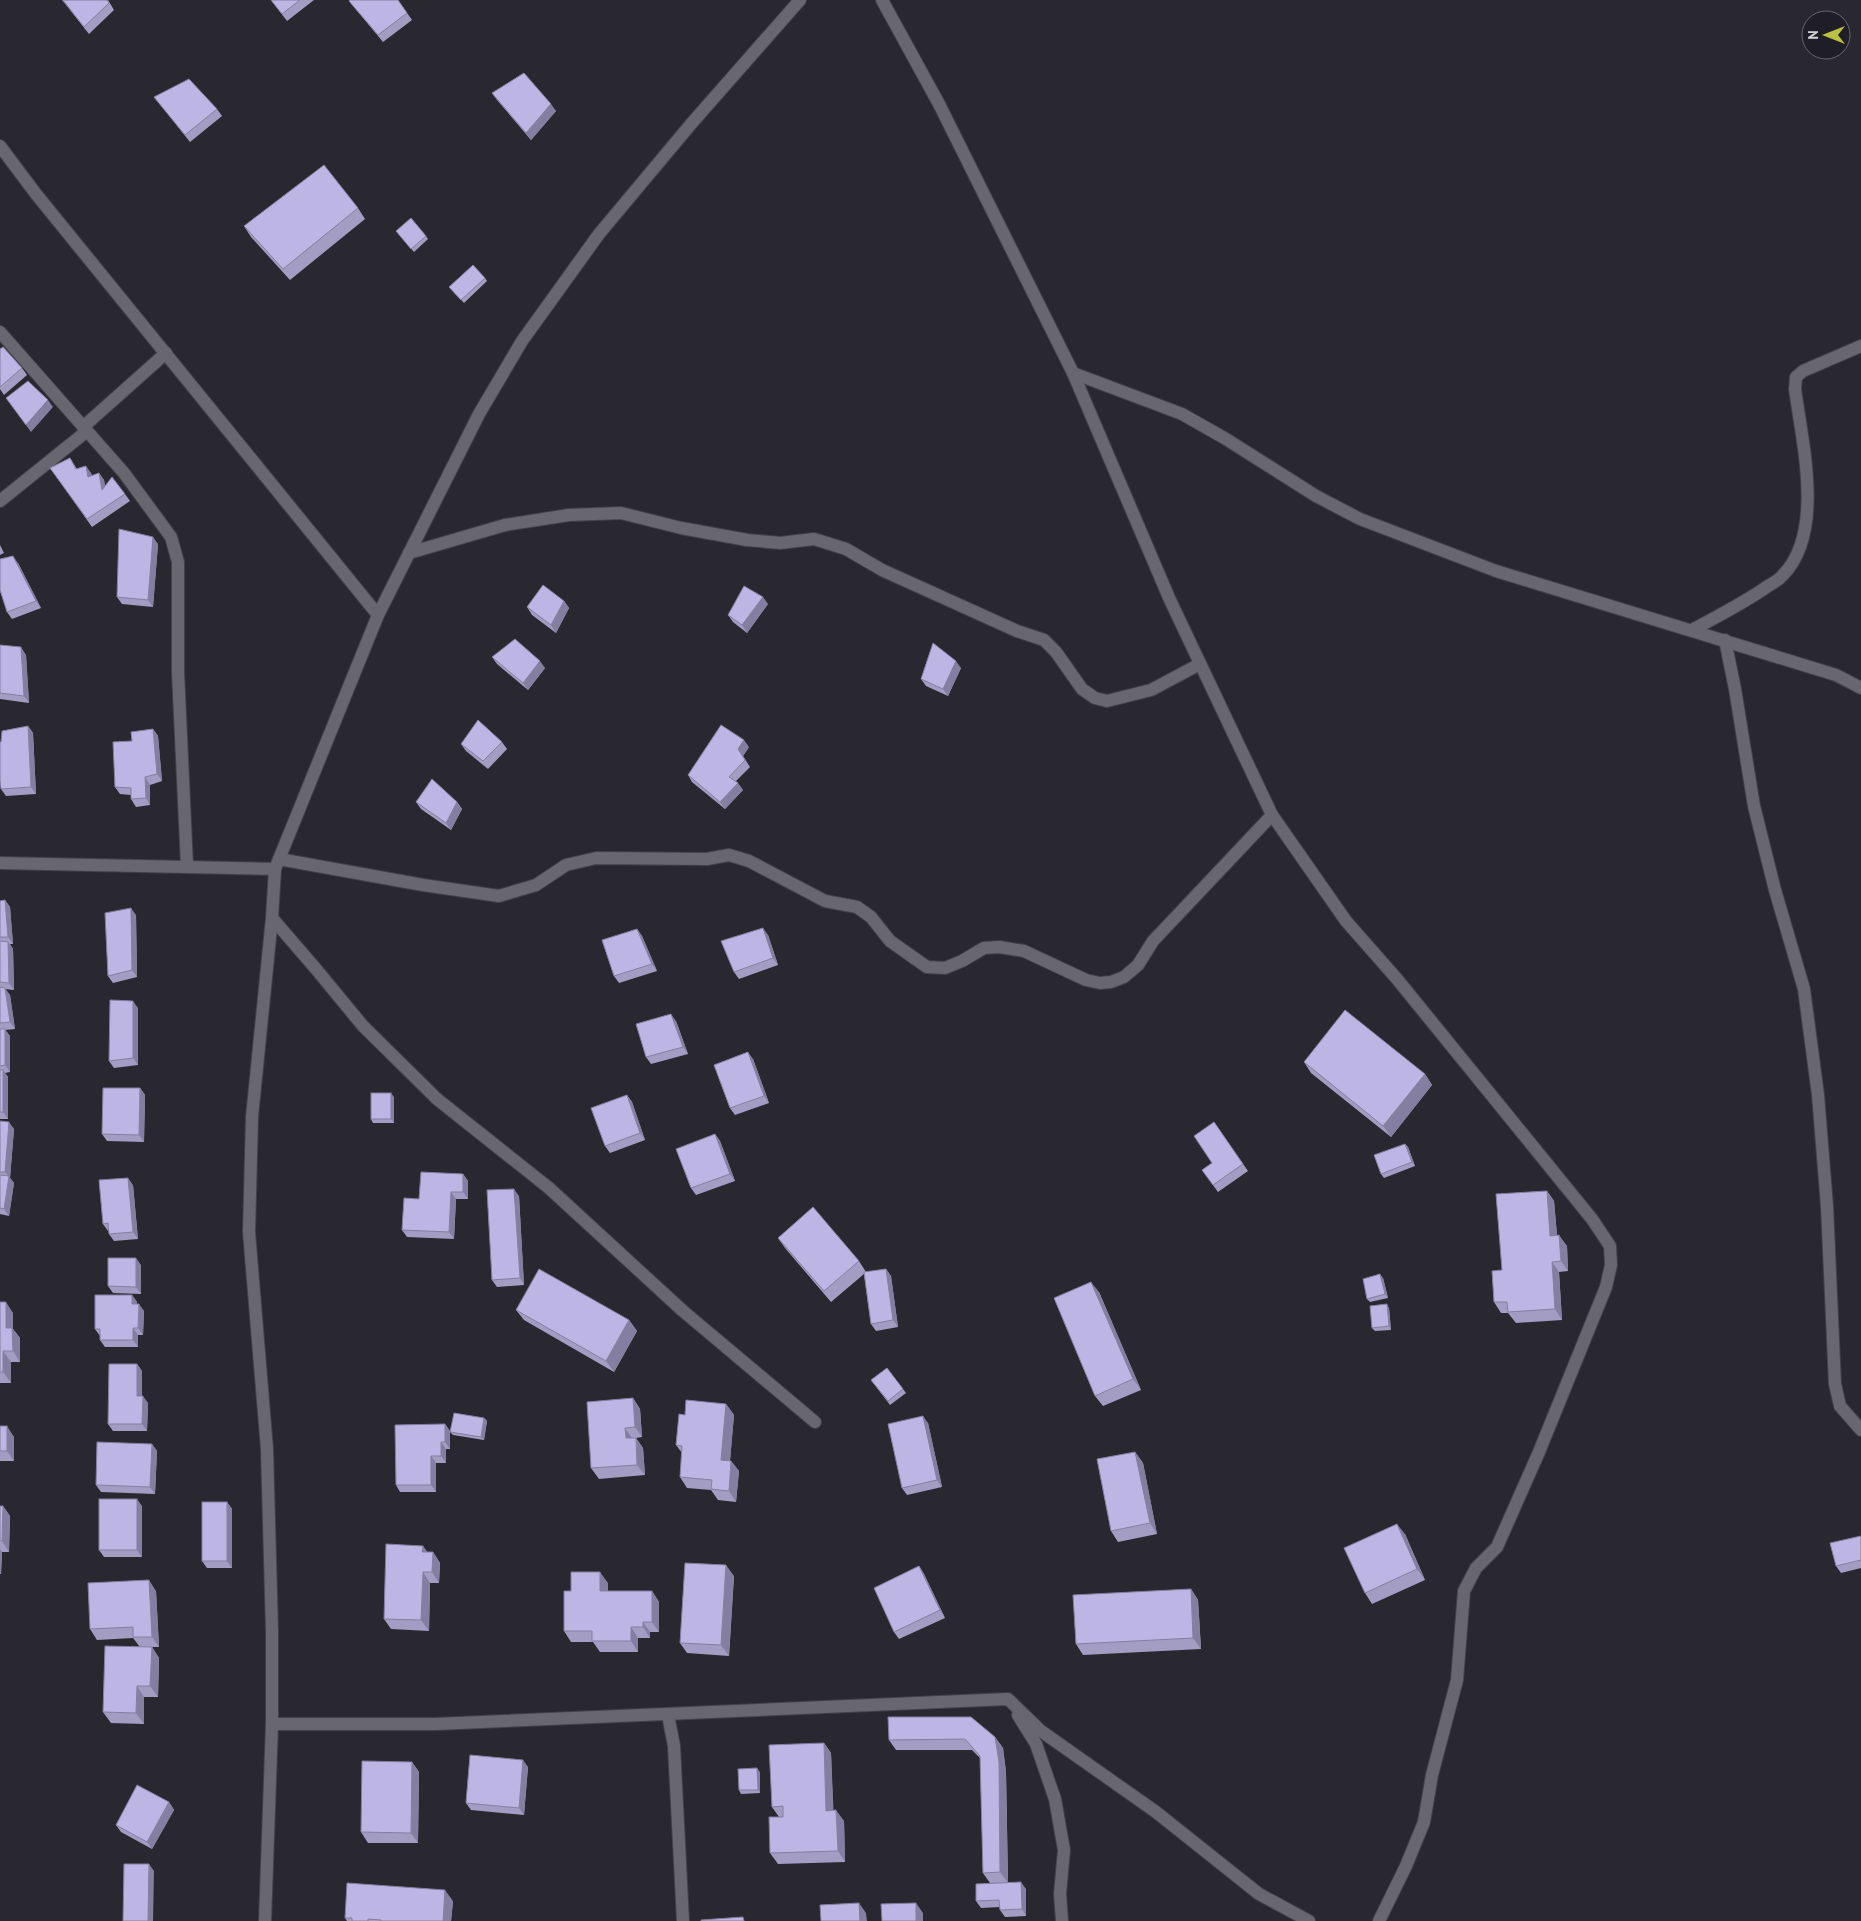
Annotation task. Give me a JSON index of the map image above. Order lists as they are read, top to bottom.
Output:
{
  "north": "left"
}
